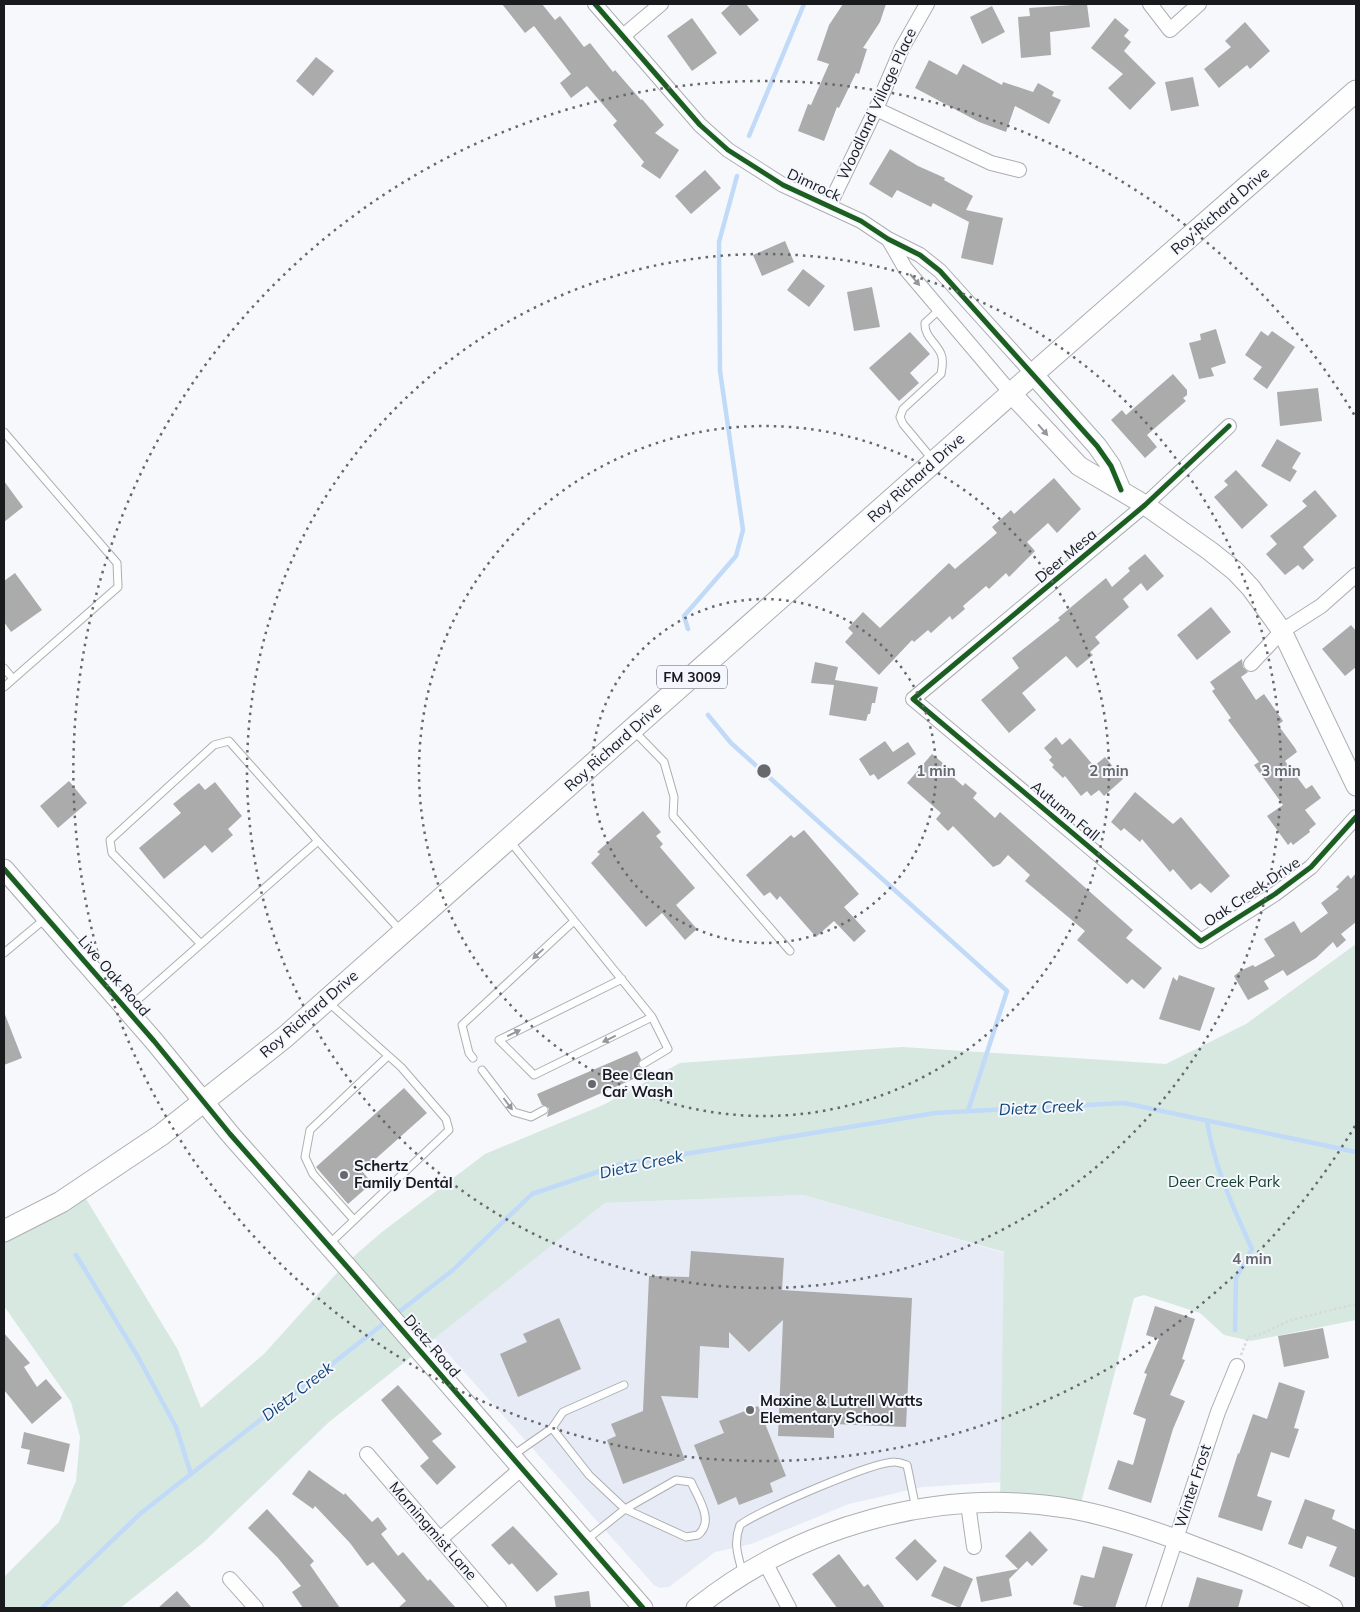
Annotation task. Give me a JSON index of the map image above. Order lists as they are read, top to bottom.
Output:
{
  "streets": {
    "main road": ["Roy Richard Drive", "FM 3009"],
    "street": [
      "Woodland Village Place",
      "Dimrock",
      "Deer Mesa",
      "Autumn Fall",
      "Oak Creek Drive",
      "Live Oak Road",
      "Dietz Road",
      "Winter Frost",
      "Morningmist Lane"
    ]
  },
  "crossings": [
    ["Woodland Village Place", "Dimrock"],
    ["Dimrock", "Roy Richard Drive"],
    ["Roy Richard Drive", "Live Oak Road"],
    ["Roy Richard Drive", "Dietz Road"],
    ["Deer Mesa", "Autumn Fall"],
    ["Autumn Fall", "Oak Creek Drive"],
    ["Live Oak Road", "Dietz Road"]
  ],
  "water": ["Dietz Creek"],
  "parks": ["Deer Creek Park"],
  "places": ["Bee Clean Car Wash", "Schertz Family Dental", "Maxine & Lutrell Watts Elementary School"],
  "rings": [
    "1 min",
    "2 min",
    "3 min",
    "4 min"
  ]
}
